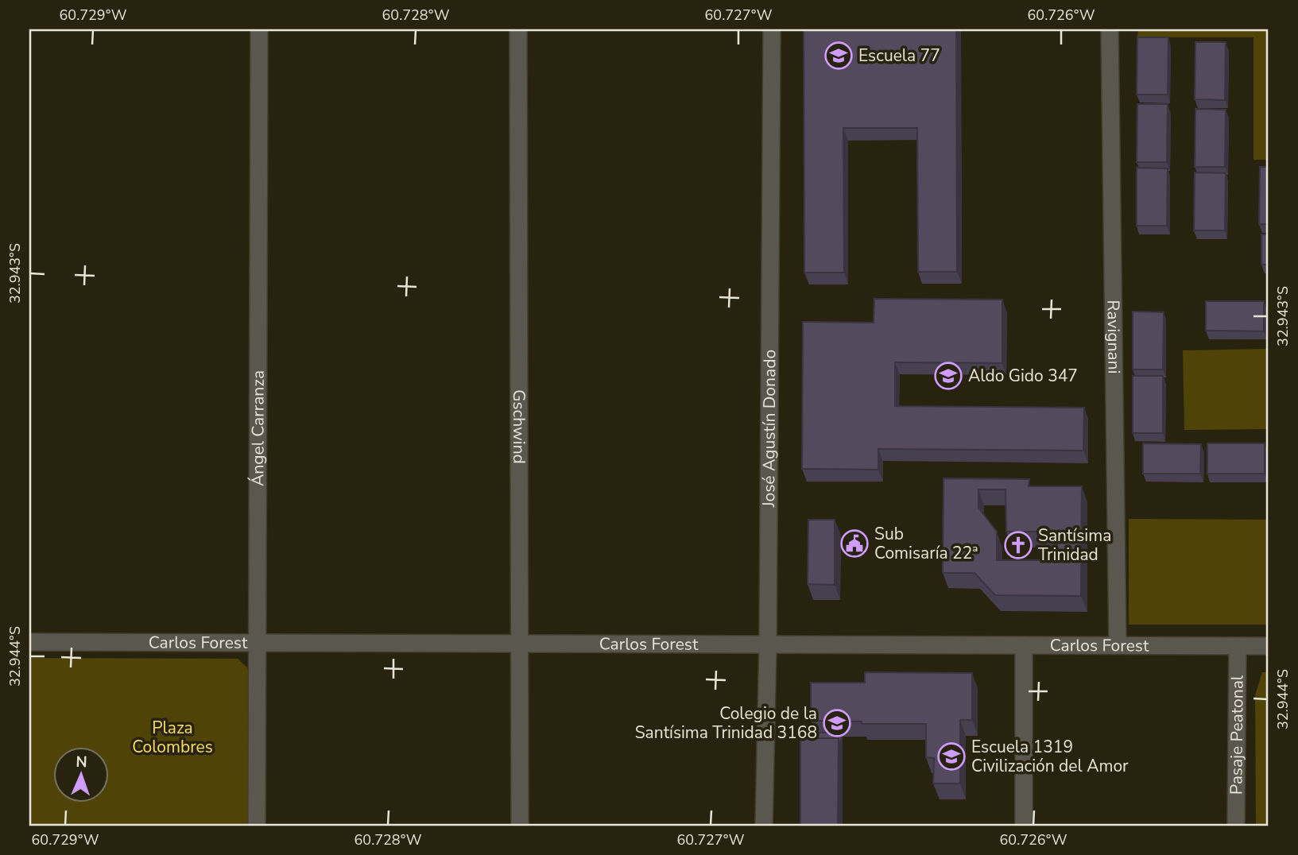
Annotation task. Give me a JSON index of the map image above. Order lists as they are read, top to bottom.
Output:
{
  "streets": {
    "street": [
      "Ravignani",
      "Ángel Carranza",
      "Gschwind",
      "José Agustín Donado",
      "Carlos Forest",
      "Pasaje Peatonal"
    ]
  },
  "crossings": [
    ["Ravignani", "Carlos Forest"],
    ["Ángel Carranza", "Carlos Forest"],
    ["Gschwind", "Carlos Forest"],
    ["José Agustín Donado", "Carlos Forest"],
    ["Carlos Forest", "Pasaje Peatonal"]
  ],
  "parks": ["Plaza Colombres"],
  "places": {
    "school or university": [
      "Escuela 77",
      "Aldo Gido 347",
      "Colegio de la Santísima Trinidad 3168",
      "Escuela 1319 Civilización del Amor"
    ],
    "public building": ["Sub Comisaría 22ª"],
    "church": ["Santísima Trinidad"]
  },
  "north": "top",
  "coordinates": [
    "60.729°W",
    "60.728°W",
    "60.727°W",
    "60.726°W",
    "32.943°S",
    "32.944°S"
  ]
}
